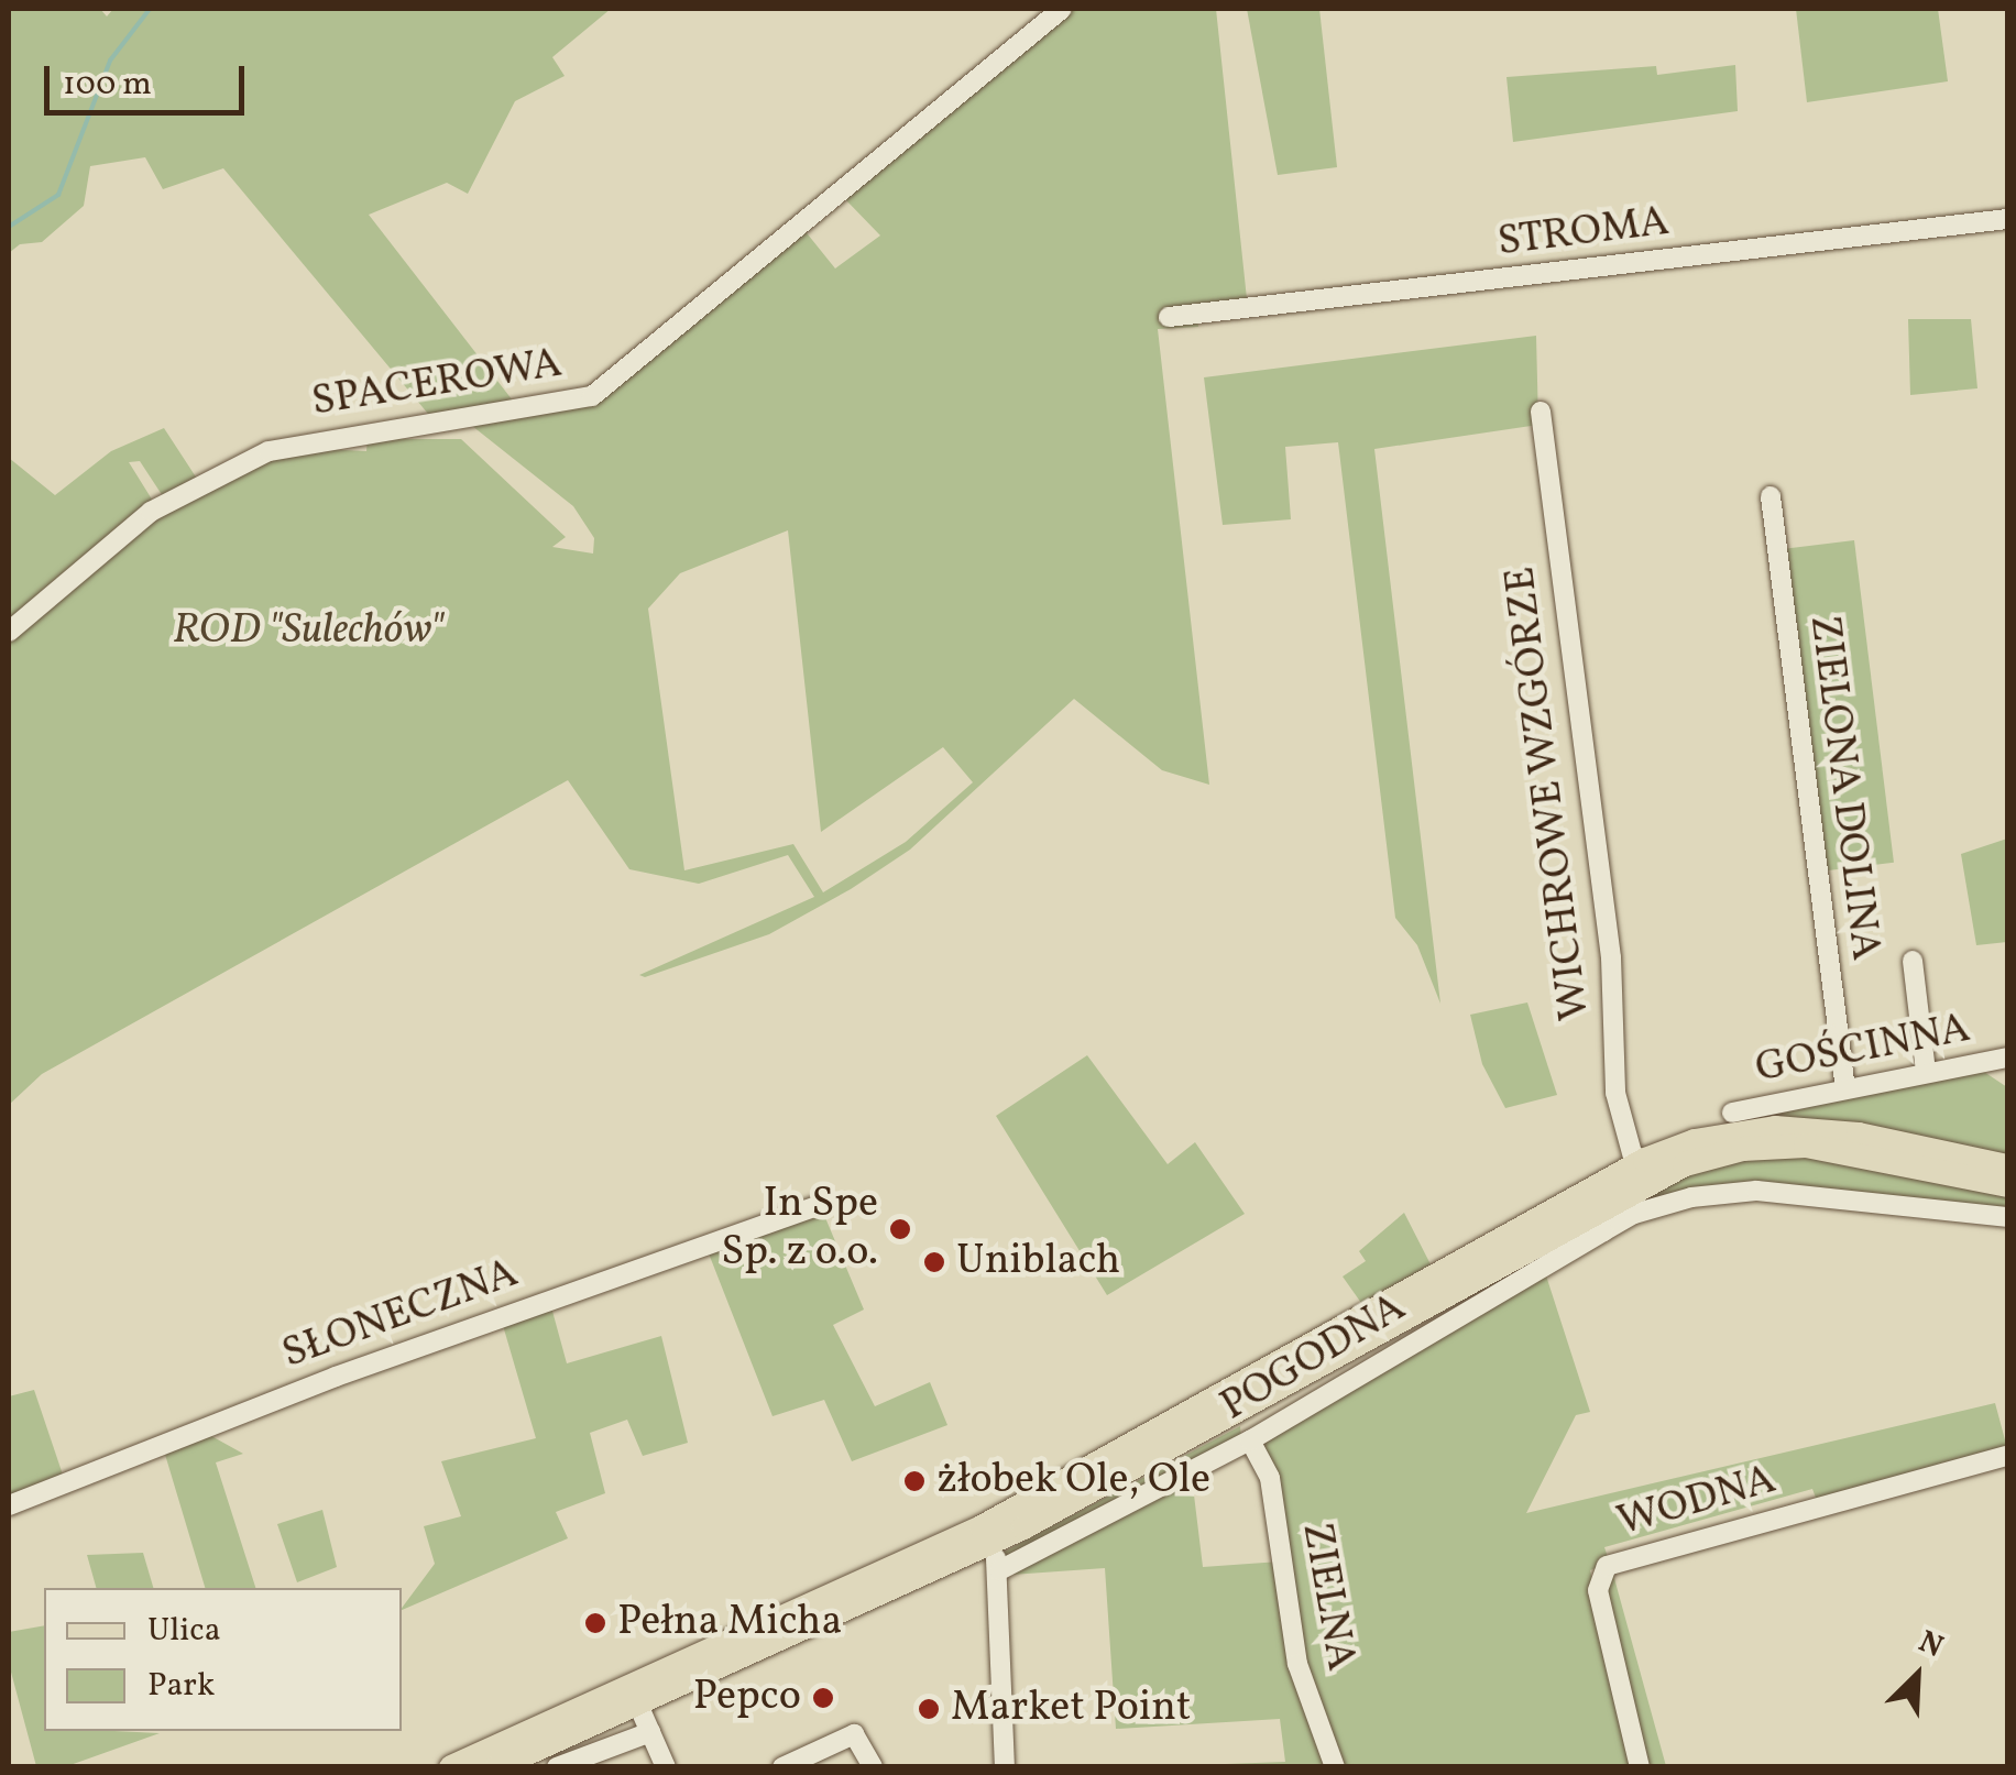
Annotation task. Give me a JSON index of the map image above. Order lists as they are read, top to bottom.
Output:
{
  "streets": {
    "street": [
      "STROMA",
      "SPACEROWA",
      "ZIELONA DOLINA",
      "WICHROWE WZGÓRZE",
      "GOŚCINNA",
      "SŁONECZNA",
      "POGODNA",
      "WODNA",
      "ZIELNA"
    ]
  },
  "crossings": [
    ["ZIELONA DOLINA", "GOŚCINNA"],
    ["POGODNA", "ZIELNA"]
  ],
  "parks": ["ROD \"Sulechów\""],
  "places": [
    "In Spe Sp. z o.o.",
    "Uniblach",
    "żłobek Ole, Ole",
    "Pełna Micha",
    "Pepco",
    "Market Point"
  ],
  "legend": ["Ulica", "Park"],
  "scale_bar": "100 m",
  "north": "top right"
}
